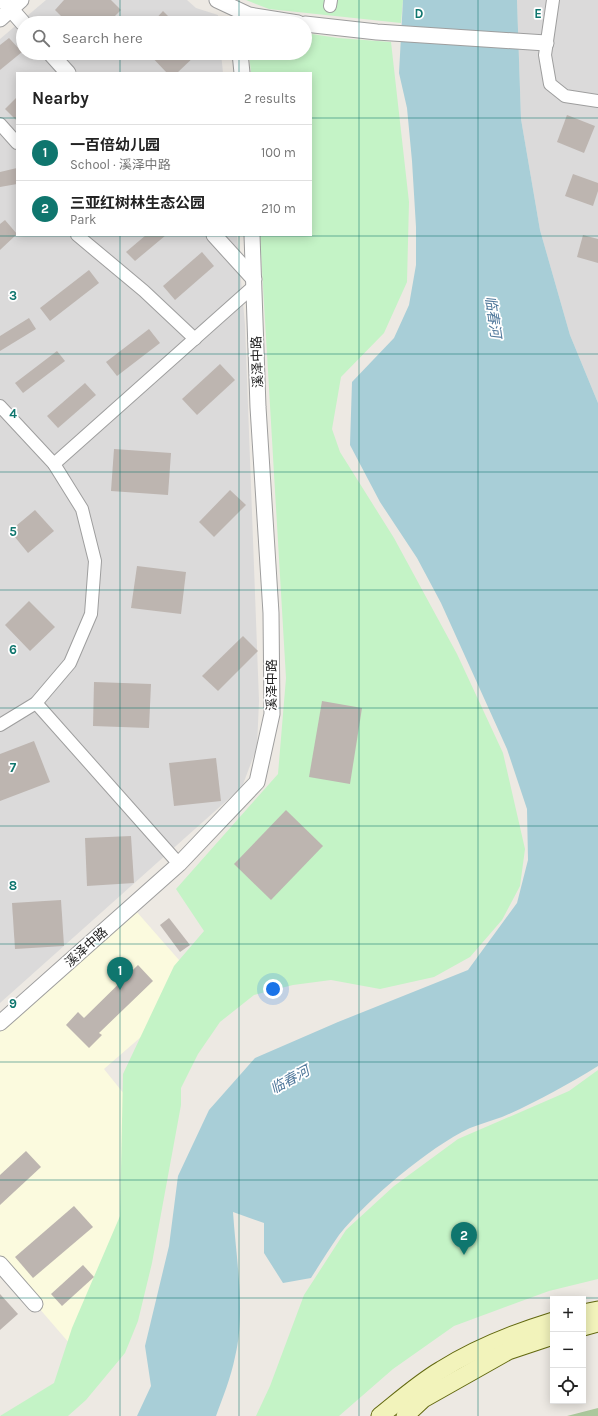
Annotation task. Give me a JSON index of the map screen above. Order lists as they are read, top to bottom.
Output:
{
  "streets": {
    "street": ["溪泽中路"]
  },
  "water": ["临春河"],
  "page": {
    "search": "Search here",
    "heading": ["Nearby", "2 results"],
    "list": [
      {
        "mark": "1",
        "name": "一百倍幼儿园",
        "note": "School · 溪泽中路",
        "value": "100 m"
      },
      {
        "mark": "2",
        "name": "三亚红树林生态公园",
        "note": "Park",
        "value": "210 m"
      }
    ],
    "pins": ["1", "2"],
    "map_buttons": ["+", "−"]
  },
  "grid": {
    "columns": ["D", "E"],
    "rows": [
      "3",
      "4",
      "5",
      "6",
      "7",
      "8",
      "9"
    ]
  }
}
